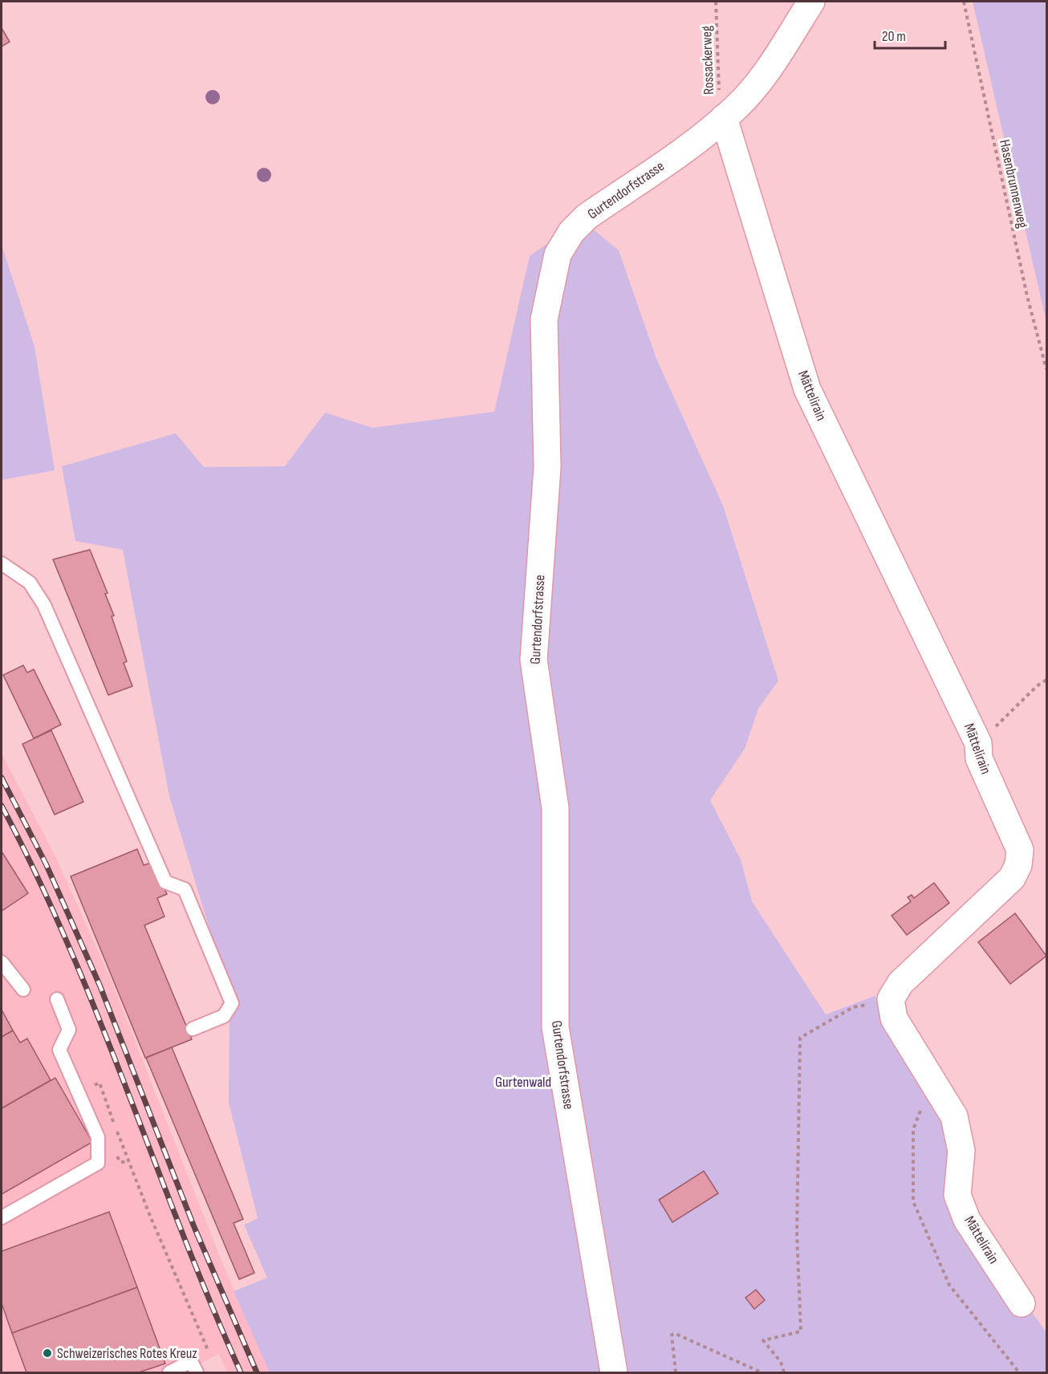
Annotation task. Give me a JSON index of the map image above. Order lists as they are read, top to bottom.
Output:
{
  "streets": {
    "street": ["Gurtendorfstrasse", "Mättelirain"],
    "path": ["Rossackerweg", "Hasenbrunnenweg"]
  },
  "crossings": [
    ["Rossackerweg", "Gurtendorfstrasse"],
    ["Rossackerweg", "Mättelirain"],
    ["Gurtendorfstrasse", "Mättelirain"]
  ],
  "parks": ["Gurtenwald"],
  "places": ["Schweizerisches Rotes Kreuz"],
  "scale_bar": "20 m"
}
